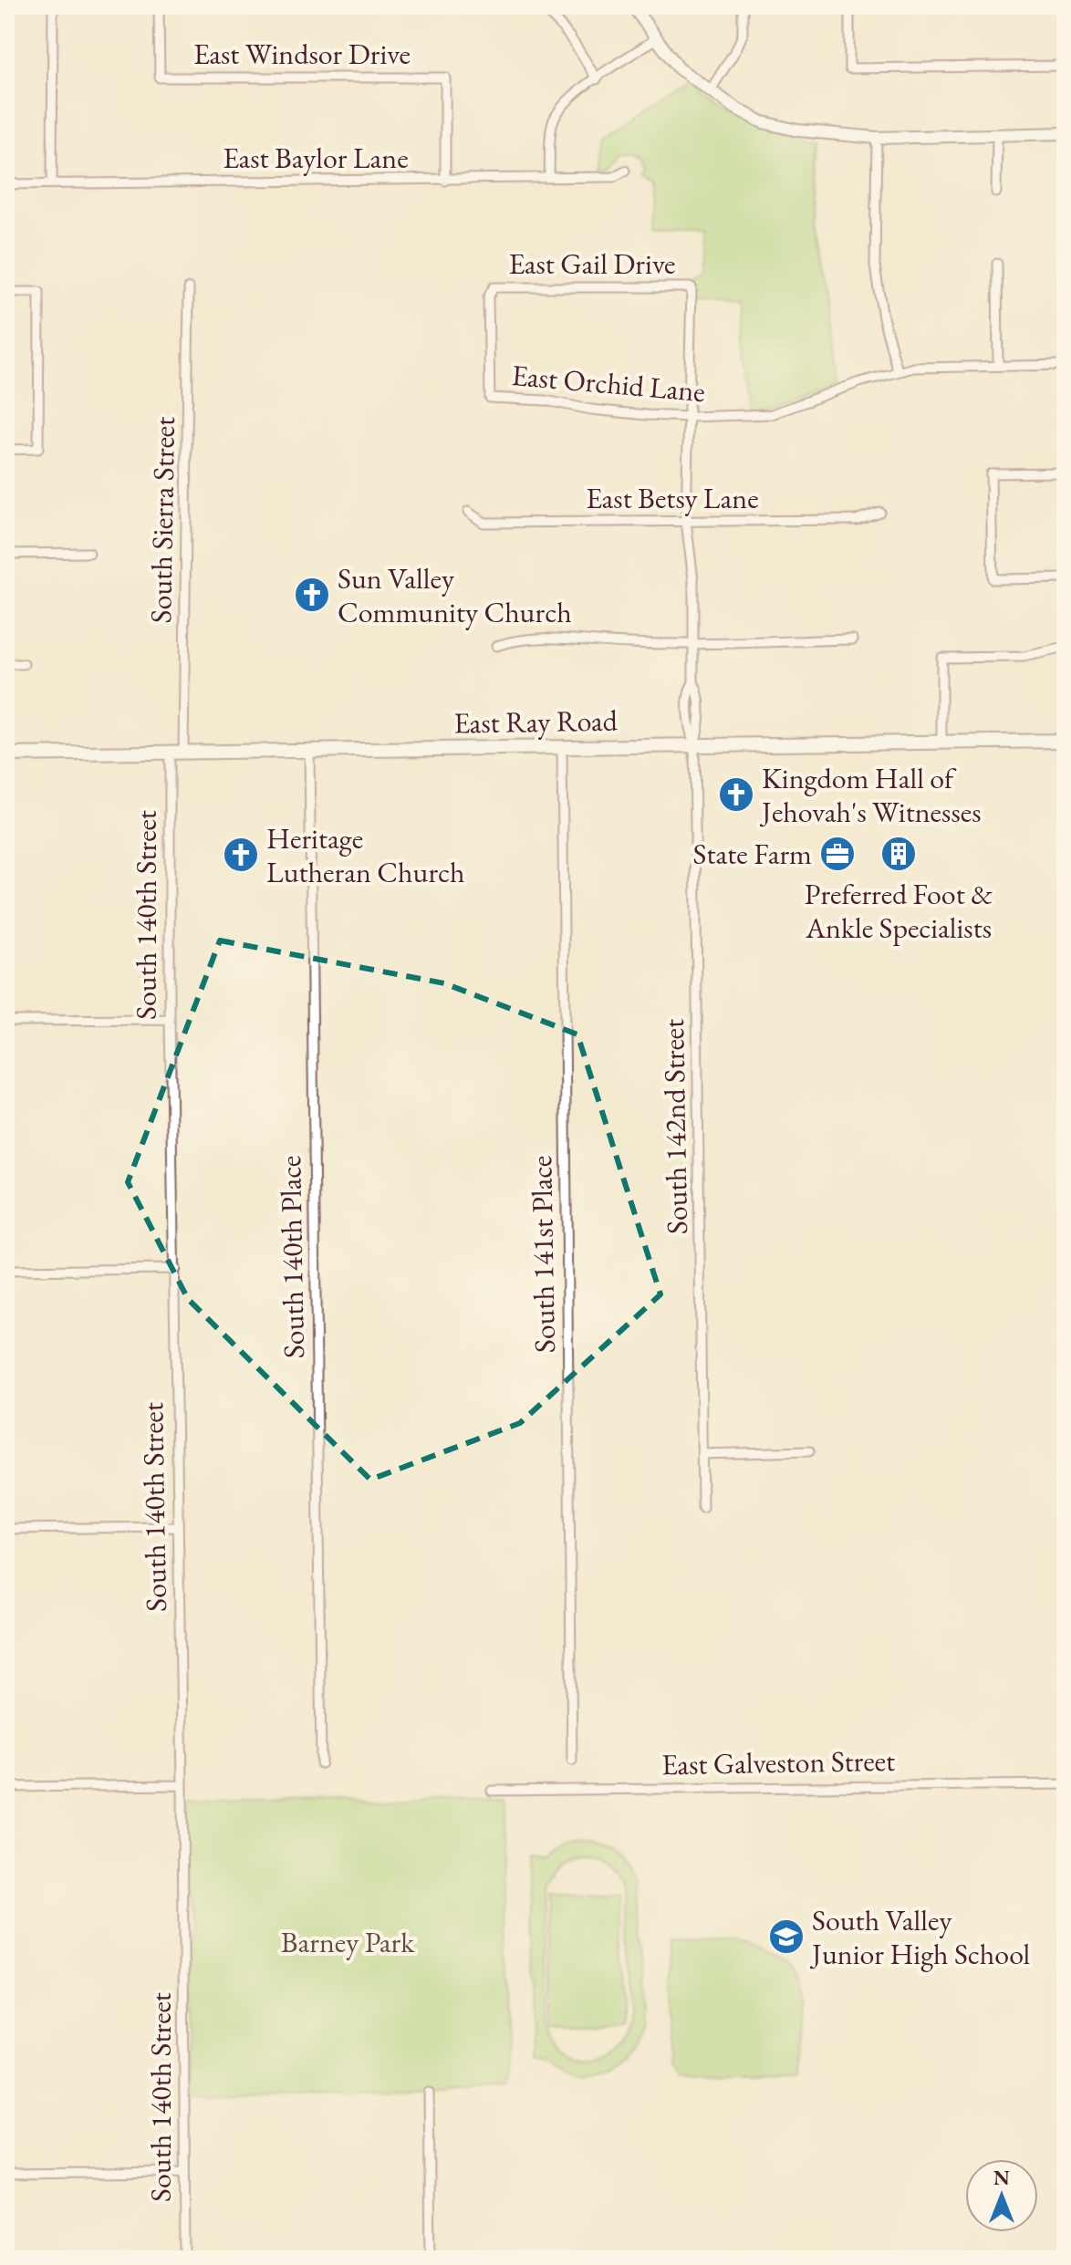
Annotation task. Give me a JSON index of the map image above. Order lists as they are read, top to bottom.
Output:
{
  "streets": {
    "main road": ["East Ray Road"],
    "street": [
      "East Windsor Drive",
      "East Baylor Lane",
      "East Gail Drive",
      "East Orchid Lane",
      "East Betsy Lane",
      "South Sierra Street",
      "South 140th Street",
      "South 142nd Street",
      "South 141st Place",
      "South 140th Place",
      "East Galveston Street"
    ]
  },
  "crossings": [
    ["East Windsor Drive", "East Baylor Lane"],
    ["East Gail Drive", "East Orchid Lane"],
    ["East Gail Drive", "South 142nd Street"],
    ["East Orchid Lane", "South 142nd Street"],
    ["East Betsy Lane", "South 142nd Street"],
    ["South Sierra Street", "East Ray Road"],
    ["South Sierra Street", "South 140th Street"],
    ["East Ray Road", "South 140th Street"],
    ["East Ray Road", "South 142nd Street"],
    ["East Ray Road", "South 141st Place"],
    ["East Ray Road", "South 140th Place"]
  ],
  "parks": ["Barney Park"],
  "places": {
    "church": ["Sun Valley Community Church", "Kingdom Hall of Jehovah's Witnesses", "Heritage Lutheran Church"],
    "office": ["State Farm"],
    "building": ["Preferred Foot & Ankle Specialists"],
    "school or university": ["South Valley Junior High School"]
  },
  "north": "top"
}
